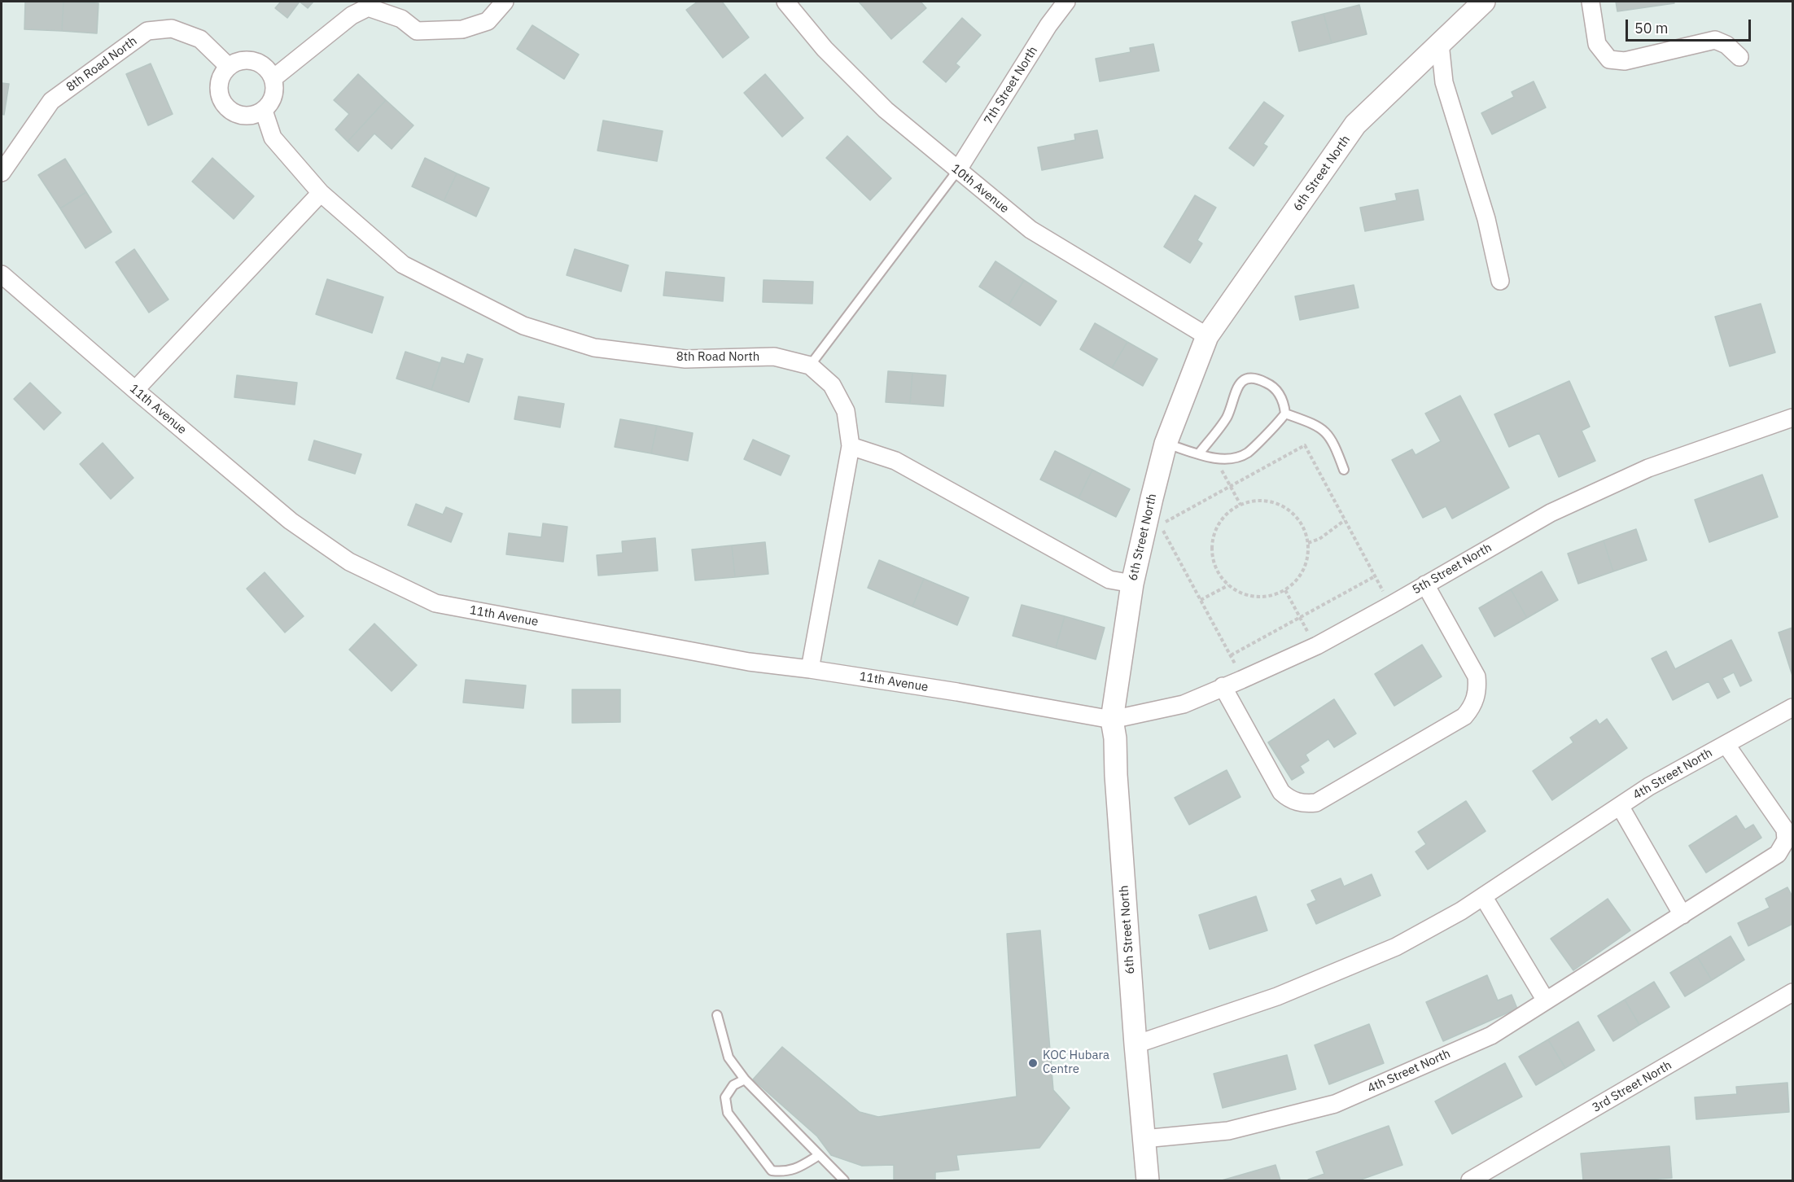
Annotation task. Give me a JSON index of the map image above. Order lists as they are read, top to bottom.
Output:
{
  "streets": {
    "street": [
      "8th Road North",
      "7th Street North",
      "6th Street North",
      "10th Avenue",
      "11th Avenue",
      "5th Street North",
      "4th Street North",
      "3rd Street North"
    ]
  },
  "crossings": [
    ["8th Road North", "11th Avenue"],
    ["7th Street North", "10th Avenue"],
    ["6th Street North", "10th Avenue"],
    ["6th Street North", "11th Avenue"],
    ["6th Street North", "5th Street North"],
    ["6th Street North", "4th Street North"],
    ["11th Avenue", "5th Street North"]
  ],
  "places": ["KOC Hubara Centre"],
  "scale_bar": "50 m"
}
